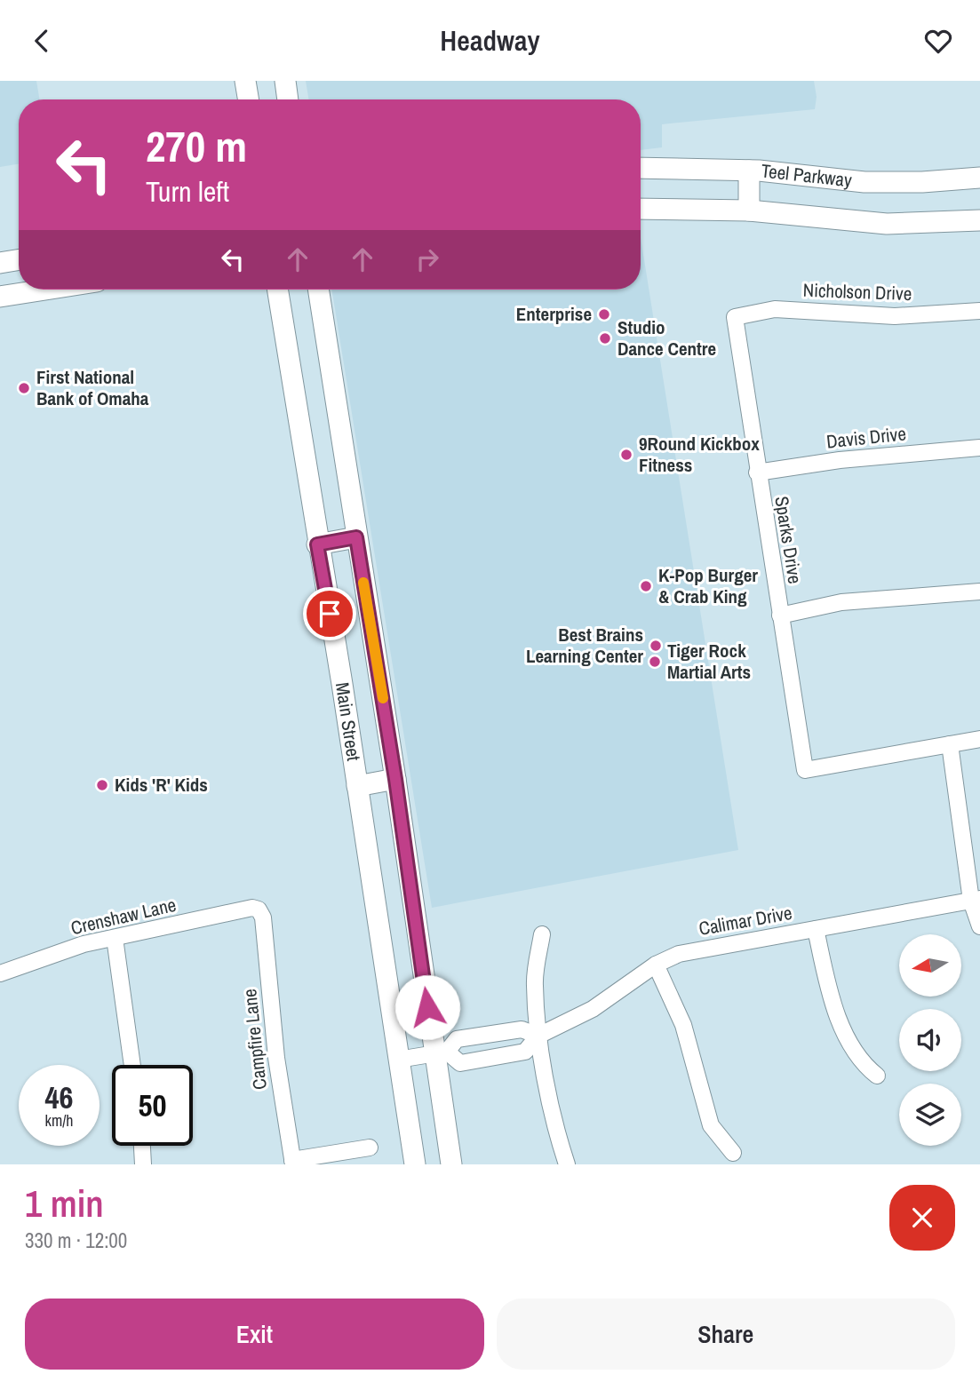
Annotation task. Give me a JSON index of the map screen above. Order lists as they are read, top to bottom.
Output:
{
  "streets": {
    "main road": ["Teel Parkway", "Main Street"],
    "street": [
      "Nicholson Drive",
      "Davis Drive",
      "Sparks Drive",
      "Crenshaw Lane",
      "Calimar Drive",
      "Campfire Lane"
    ]
  },
  "crossings": [
    ["Nicholson Drive", "Sparks Drive"],
    ["Davis Drive", "Sparks Drive"],
    ["Main Street", "Calimar Drive"],
    ["Crenshaw Lane", "Campfire Lane"]
  ],
  "places": [
    "Enterprise",
    "Studio Dance Centre",
    "First National Bank of Omaha",
    "9Round Kickbox Fitness",
    "K-Pop Burger & Crab King",
    "Best Brains Learning Center",
    "Tiger Rock Martial Arts",
    "Kids 'R' Kids"
  ],
  "north": "left",
  "page": {
    "header": "Headway",
    "turn": ["270 m", "Turn left"],
    "speed": "46 km/h",
    "limit": "50",
    "heading": ["1 min", "330 m · 12:00"],
    "buttons": ["Exit", "Share"]
  }
}
